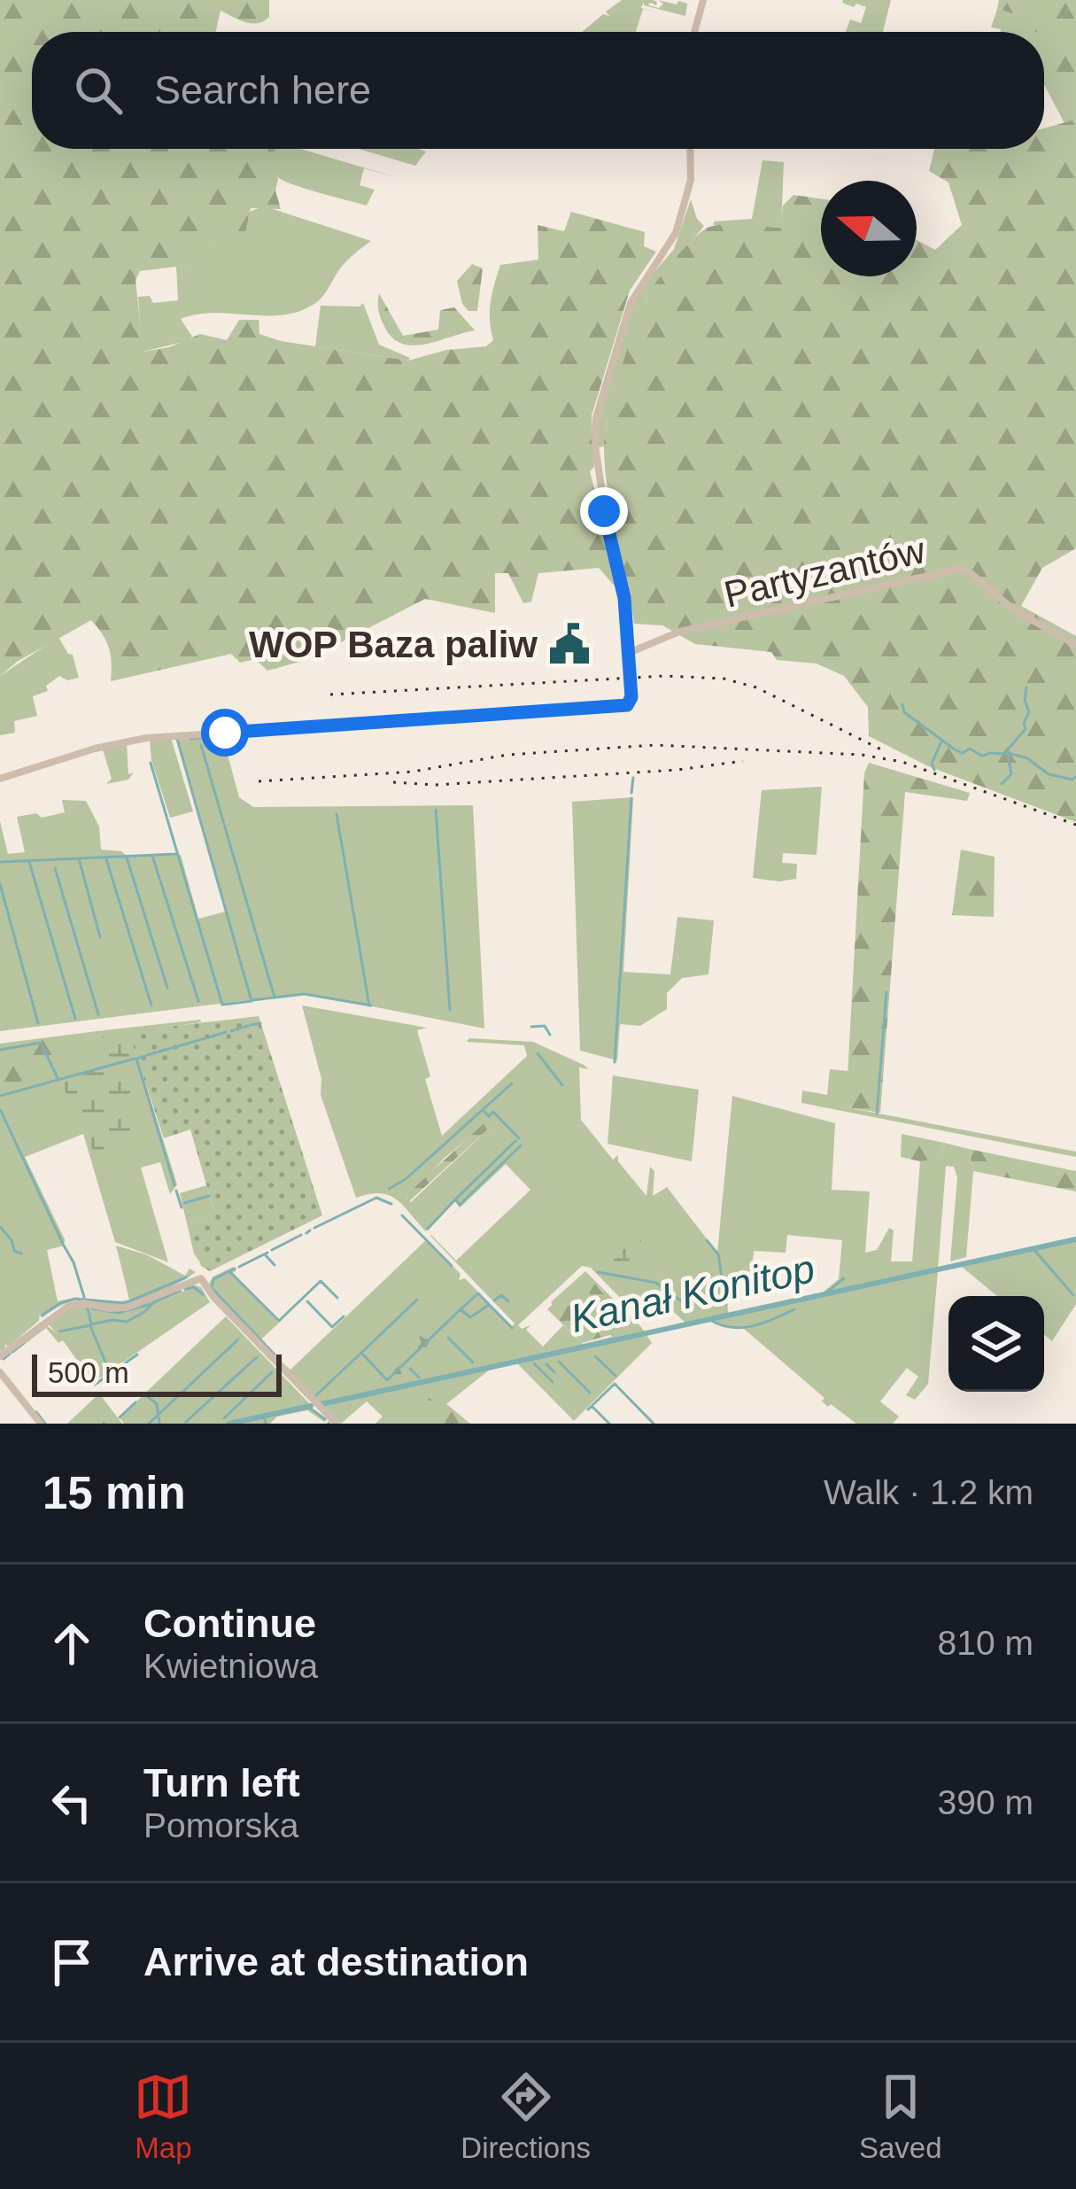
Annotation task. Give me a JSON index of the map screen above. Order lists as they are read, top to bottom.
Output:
{
  "streets": {
    "street": ["Partyzantów"]
  },
  "water": ["Kanał Konitop"],
  "places": {
    "public building": ["WOP Baza paliw"]
  },
  "scale_bar": "500 m",
  "north": "left",
  "page": {
    "search": "Search here",
    "scale": "500 m",
    "heading": ["15 min", "Walk · 1.2 km"],
    "list": [
      ["Continue", "Kwietniowa", "810 m"],
      ["Turn left", "Pomorska", "390 m"],
      "Arrive at destination"
    ],
    "nav": ["Map", "Directions", "Saved"]
  }
}
